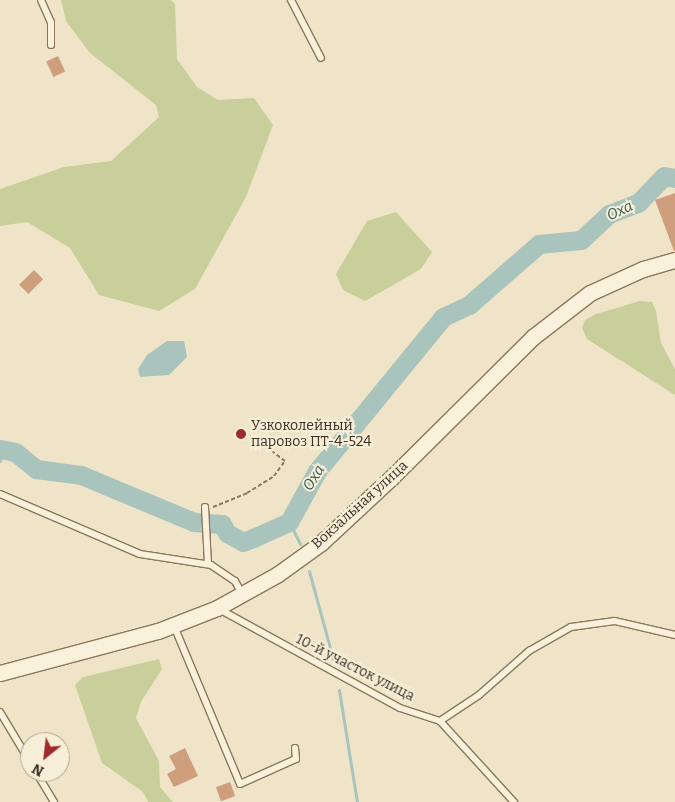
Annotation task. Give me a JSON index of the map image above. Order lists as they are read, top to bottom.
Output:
{
  "streets": {
    "street": ["Вокзальная улица"],
    "lane": ["10-й участок улица"]
  },
  "crossings": [
    ["Вокзальная улица", "10-й участок улица"]
  ],
  "water": ["Оха"],
  "places": ["Узкоколейный паровоз ПТ-4-524"],
  "north": "bottom left"
}
